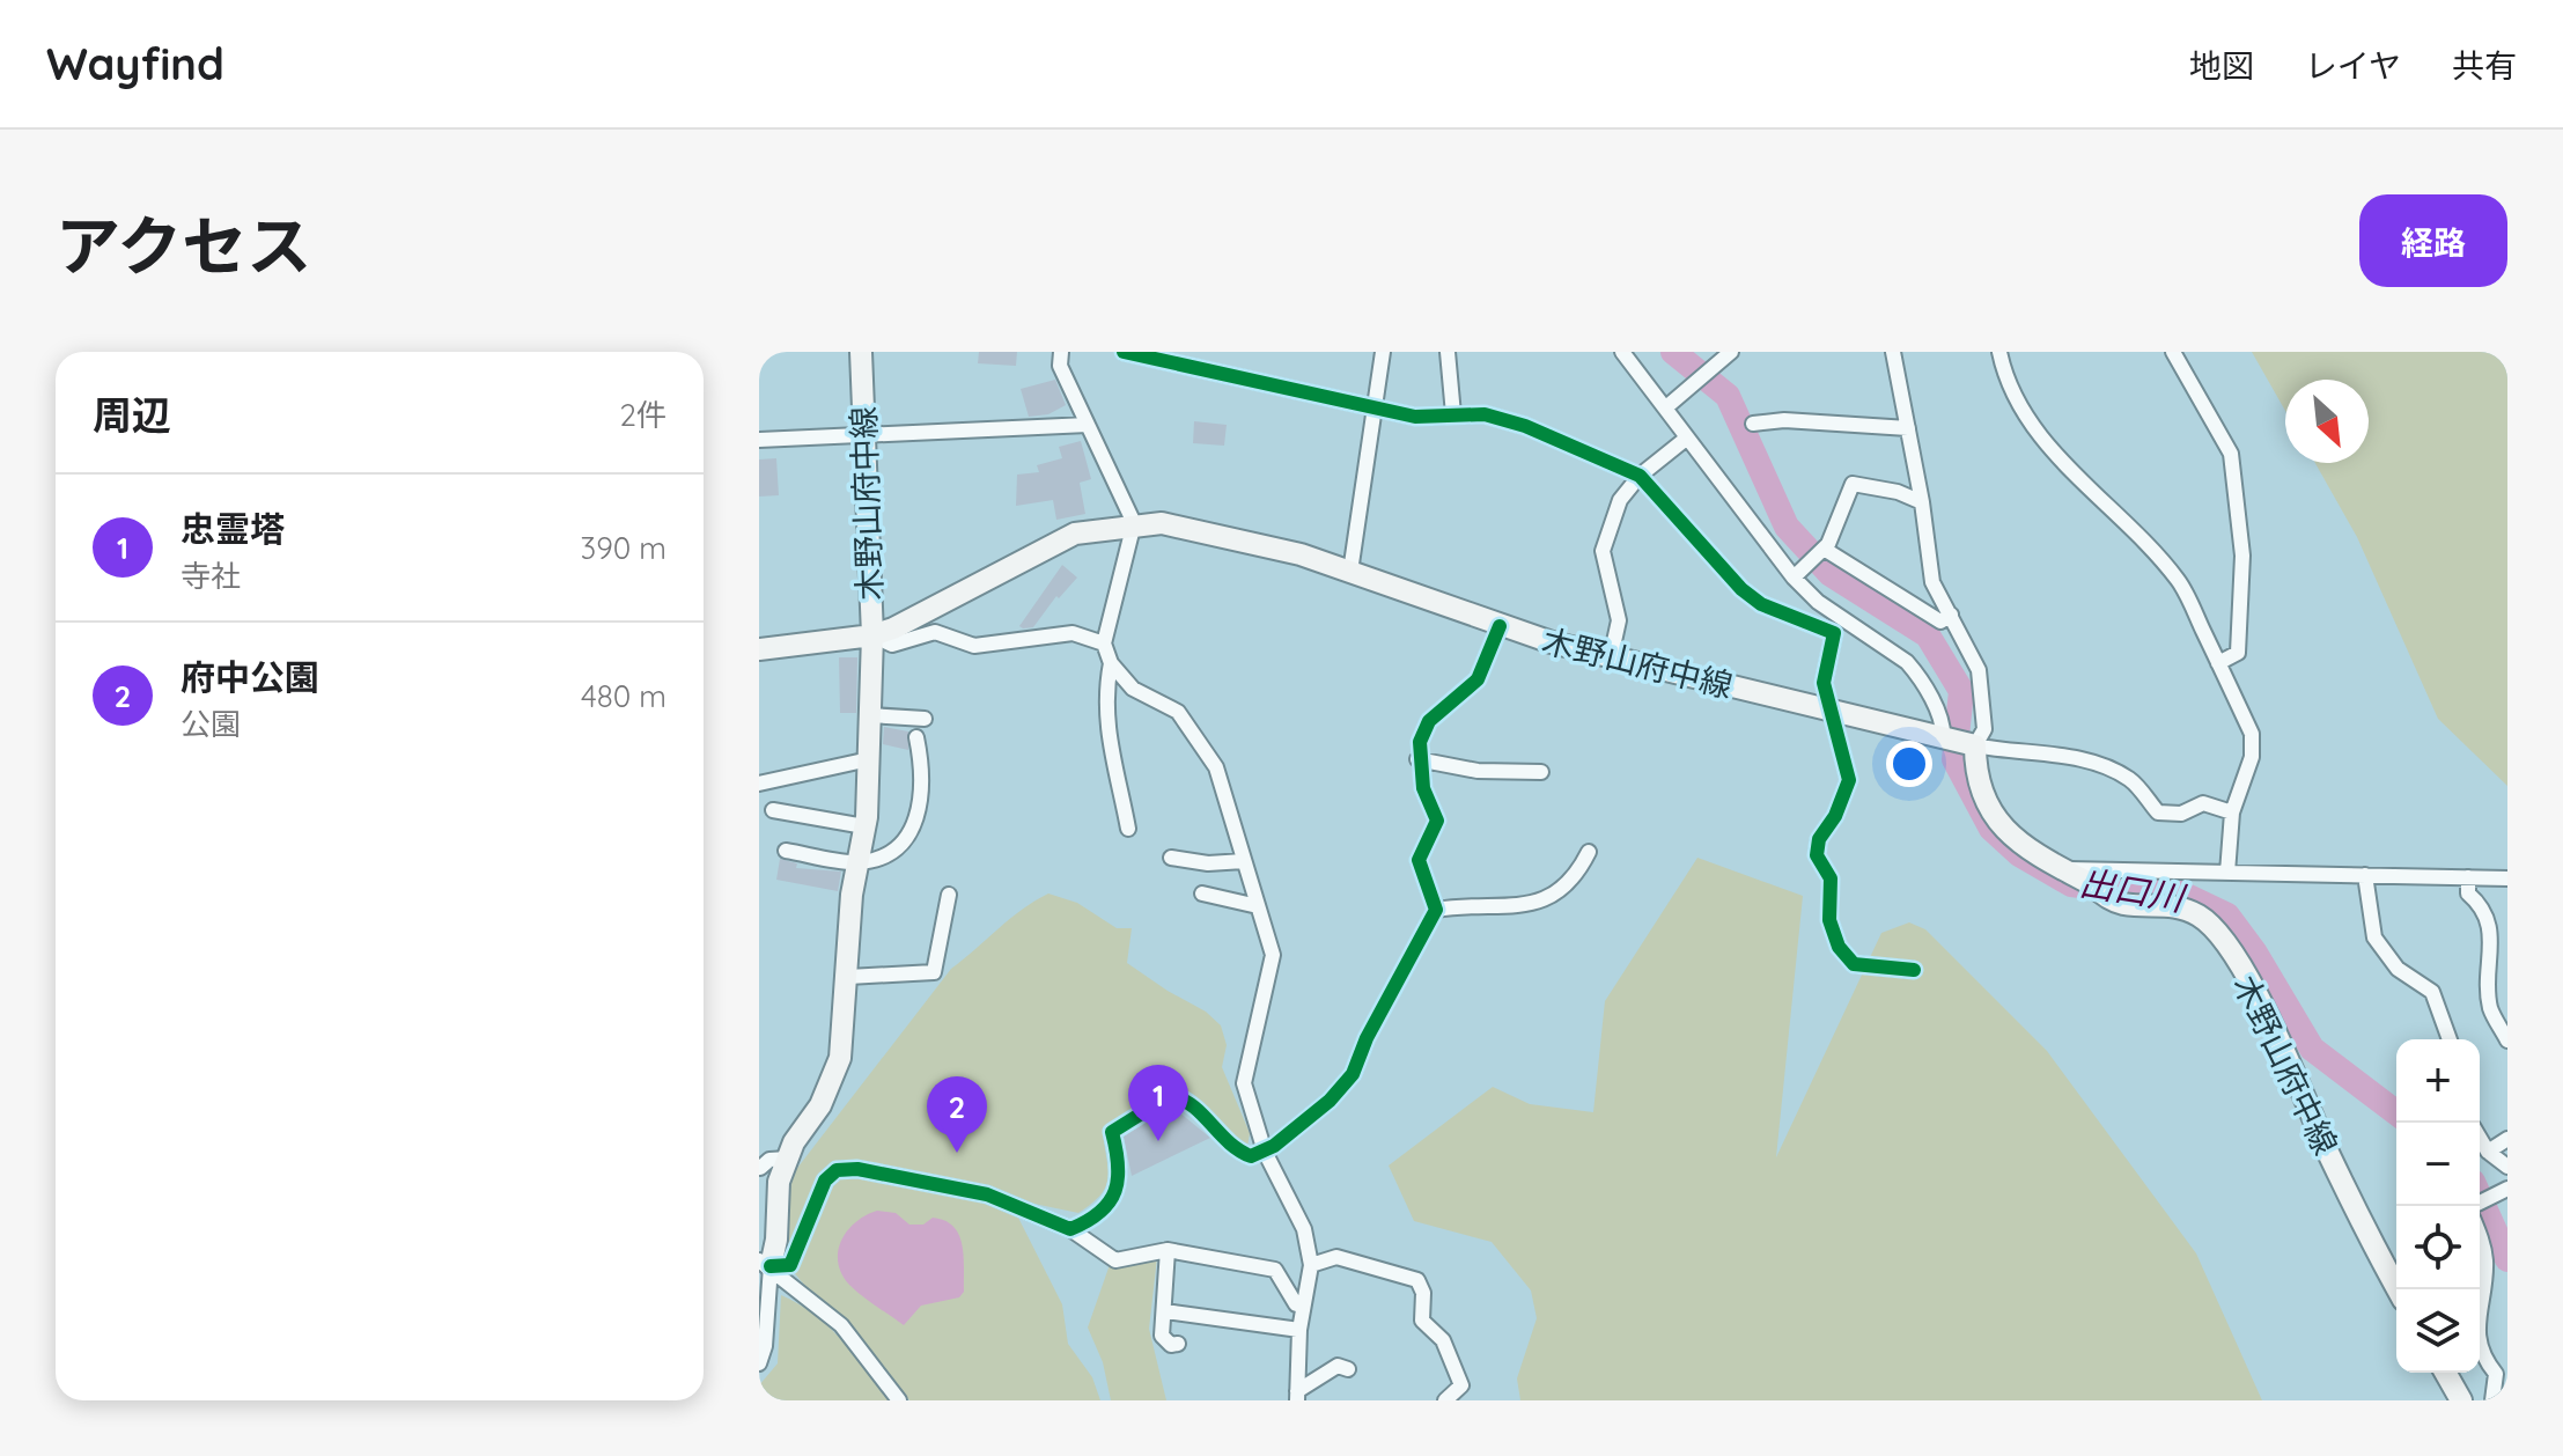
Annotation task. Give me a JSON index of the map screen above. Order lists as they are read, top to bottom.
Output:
{
  "streets": {
    "main road": ["木野山府中線"]
  },
  "water": ["出口川"],
  "north": "bottom right",
  "page": {
    "header": "Wayfind",
    "nav": ["地図", "レイヤ", "共有"],
    "title": "アクセス",
    "buttons": "経路",
    "heading": ["周辺", "2件"],
    "list": [
      {
        "mark": "1",
        "name": "忠霊塔",
        "note": "寺社",
        "value": "390 m"
      },
      {
        "mark": "2",
        "name": "府中公園",
        "note": "公園",
        "value": "480 m"
      }
    ],
    "map_buttons": ["+", "−"],
    "pins": ["1", "2"]
  }
}
